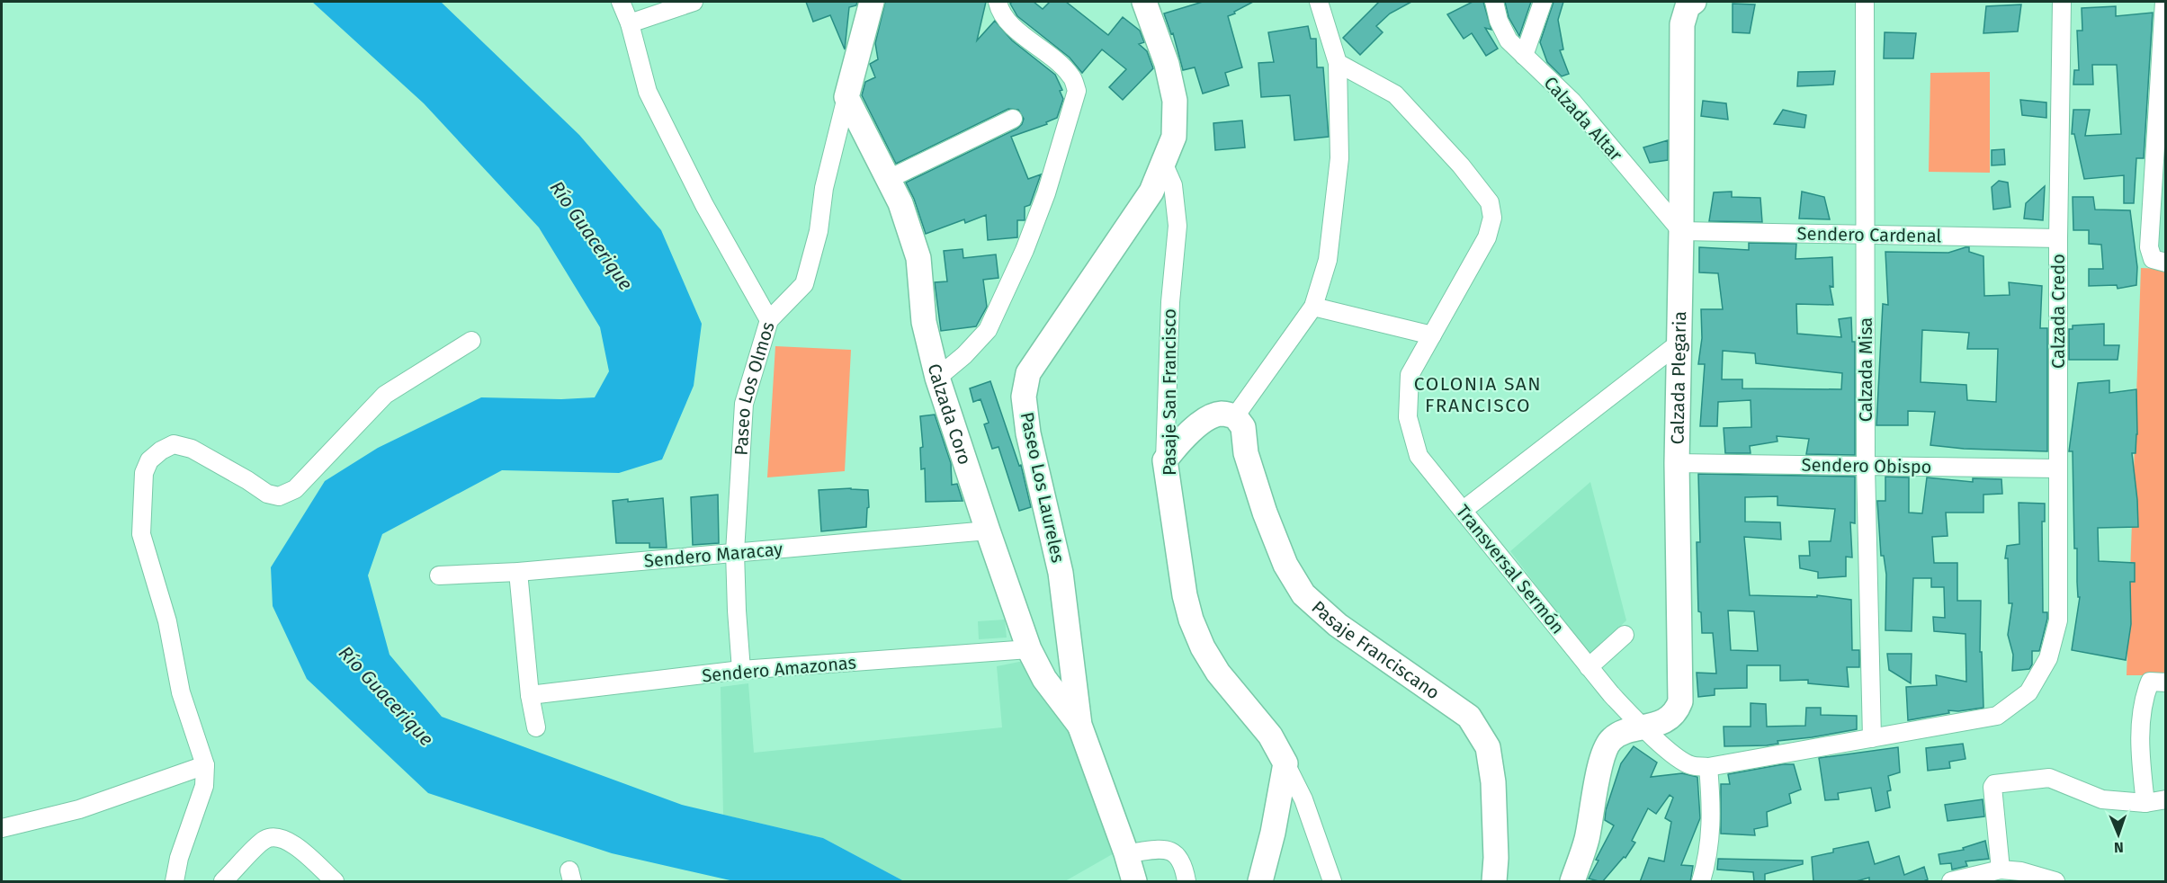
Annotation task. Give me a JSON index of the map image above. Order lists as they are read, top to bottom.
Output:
{
  "streets": {
    "street": [
      "Calzada Altar",
      "Sendero Cardenal",
      "Calzada Credo",
      "Calzada Misa",
      "Calzada Plegaria",
      "Paseo Los Olmos",
      "Pasaje San Francisco",
      "Calzada Coro",
      "Sendero Obispo",
      "Paseo Los Laureles",
      "Sendero Maracay",
      "Transversal Sermón",
      "Pasaje Franciscano",
      "Sendero Amazonas"
    ]
  },
  "crossings": [
    ["Calzada Altar", "Sendero Cardenal"],
    ["Calzada Altar", "Calzada Plegaria"],
    ["Sendero Cardenal", "Calzada Credo"],
    ["Sendero Cardenal", "Calzada Misa"],
    ["Sendero Cardenal", "Calzada Plegaria"],
    ["Calzada Credo", "Sendero Obispo"],
    ["Calzada Credo", "Transversal Sermón"],
    ["Calzada Misa", "Sendero Obispo"],
    ["Calzada Misa", "Transversal Sermón"],
    ["Calzada Plegaria", "Sendero Obispo"],
    ["Calzada Plegaria", "Transversal Sermón"],
    ["Paseo Los Olmos", "Calzada Coro"],
    ["Paseo Los Olmos", "Sendero Maracay"],
    ["Paseo Los Olmos", "Sendero Amazonas"],
    ["Pasaje San Francisco", "Paseo Los Laureles"],
    ["Calzada Coro", "Paseo Los Laureles"],
    ["Calzada Coro", "Sendero Maracay"],
    ["Calzada Coro", "Sendero Amazonas"]
  ],
  "districts": ["COLONIA SAN FRANCISCO"],
  "water": ["Río Guacerique"],
  "north": "bottom"
}
